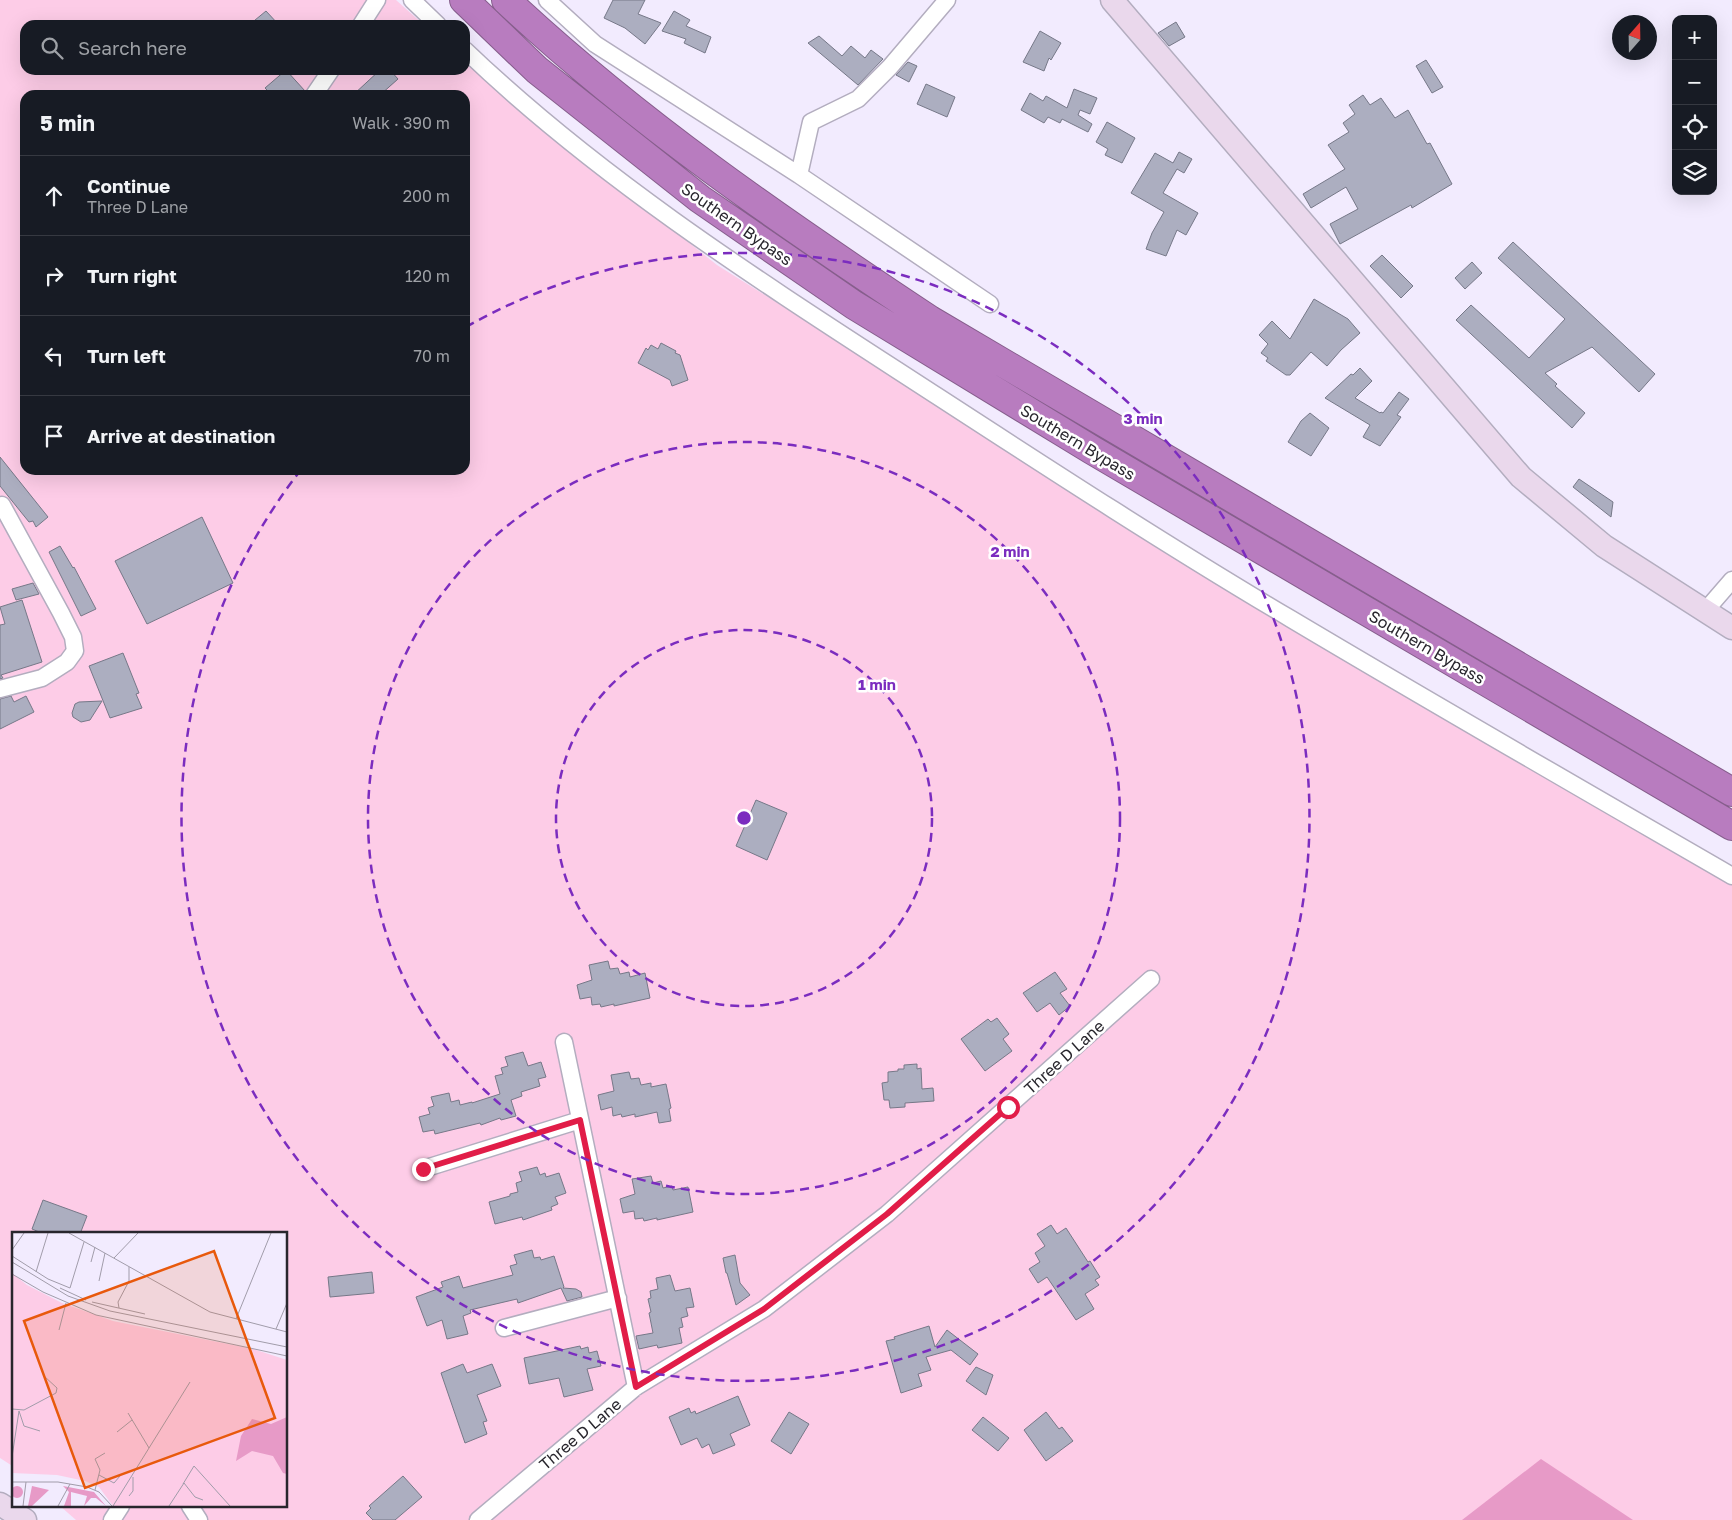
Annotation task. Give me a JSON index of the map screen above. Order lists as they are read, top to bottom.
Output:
{
  "streets": {
    "highway": ["Southern Bypass"],
    "street": ["Three D Lane"]
  },
  "north": "top",
  "page": {
    "map_buttons": ["+", "−"],
    "search": "Search here",
    "heading": ["5 min", "Walk · 390 m"],
    "list": [
      ["Continue", "Three D Lane", "200 m"],
      ["Turn right", "120 m"],
      ["Turn left", "70 m"],
      "Arrive at destination"
    ]
  },
  "rings": ["3 min", "2 min", "1 min"]
}
